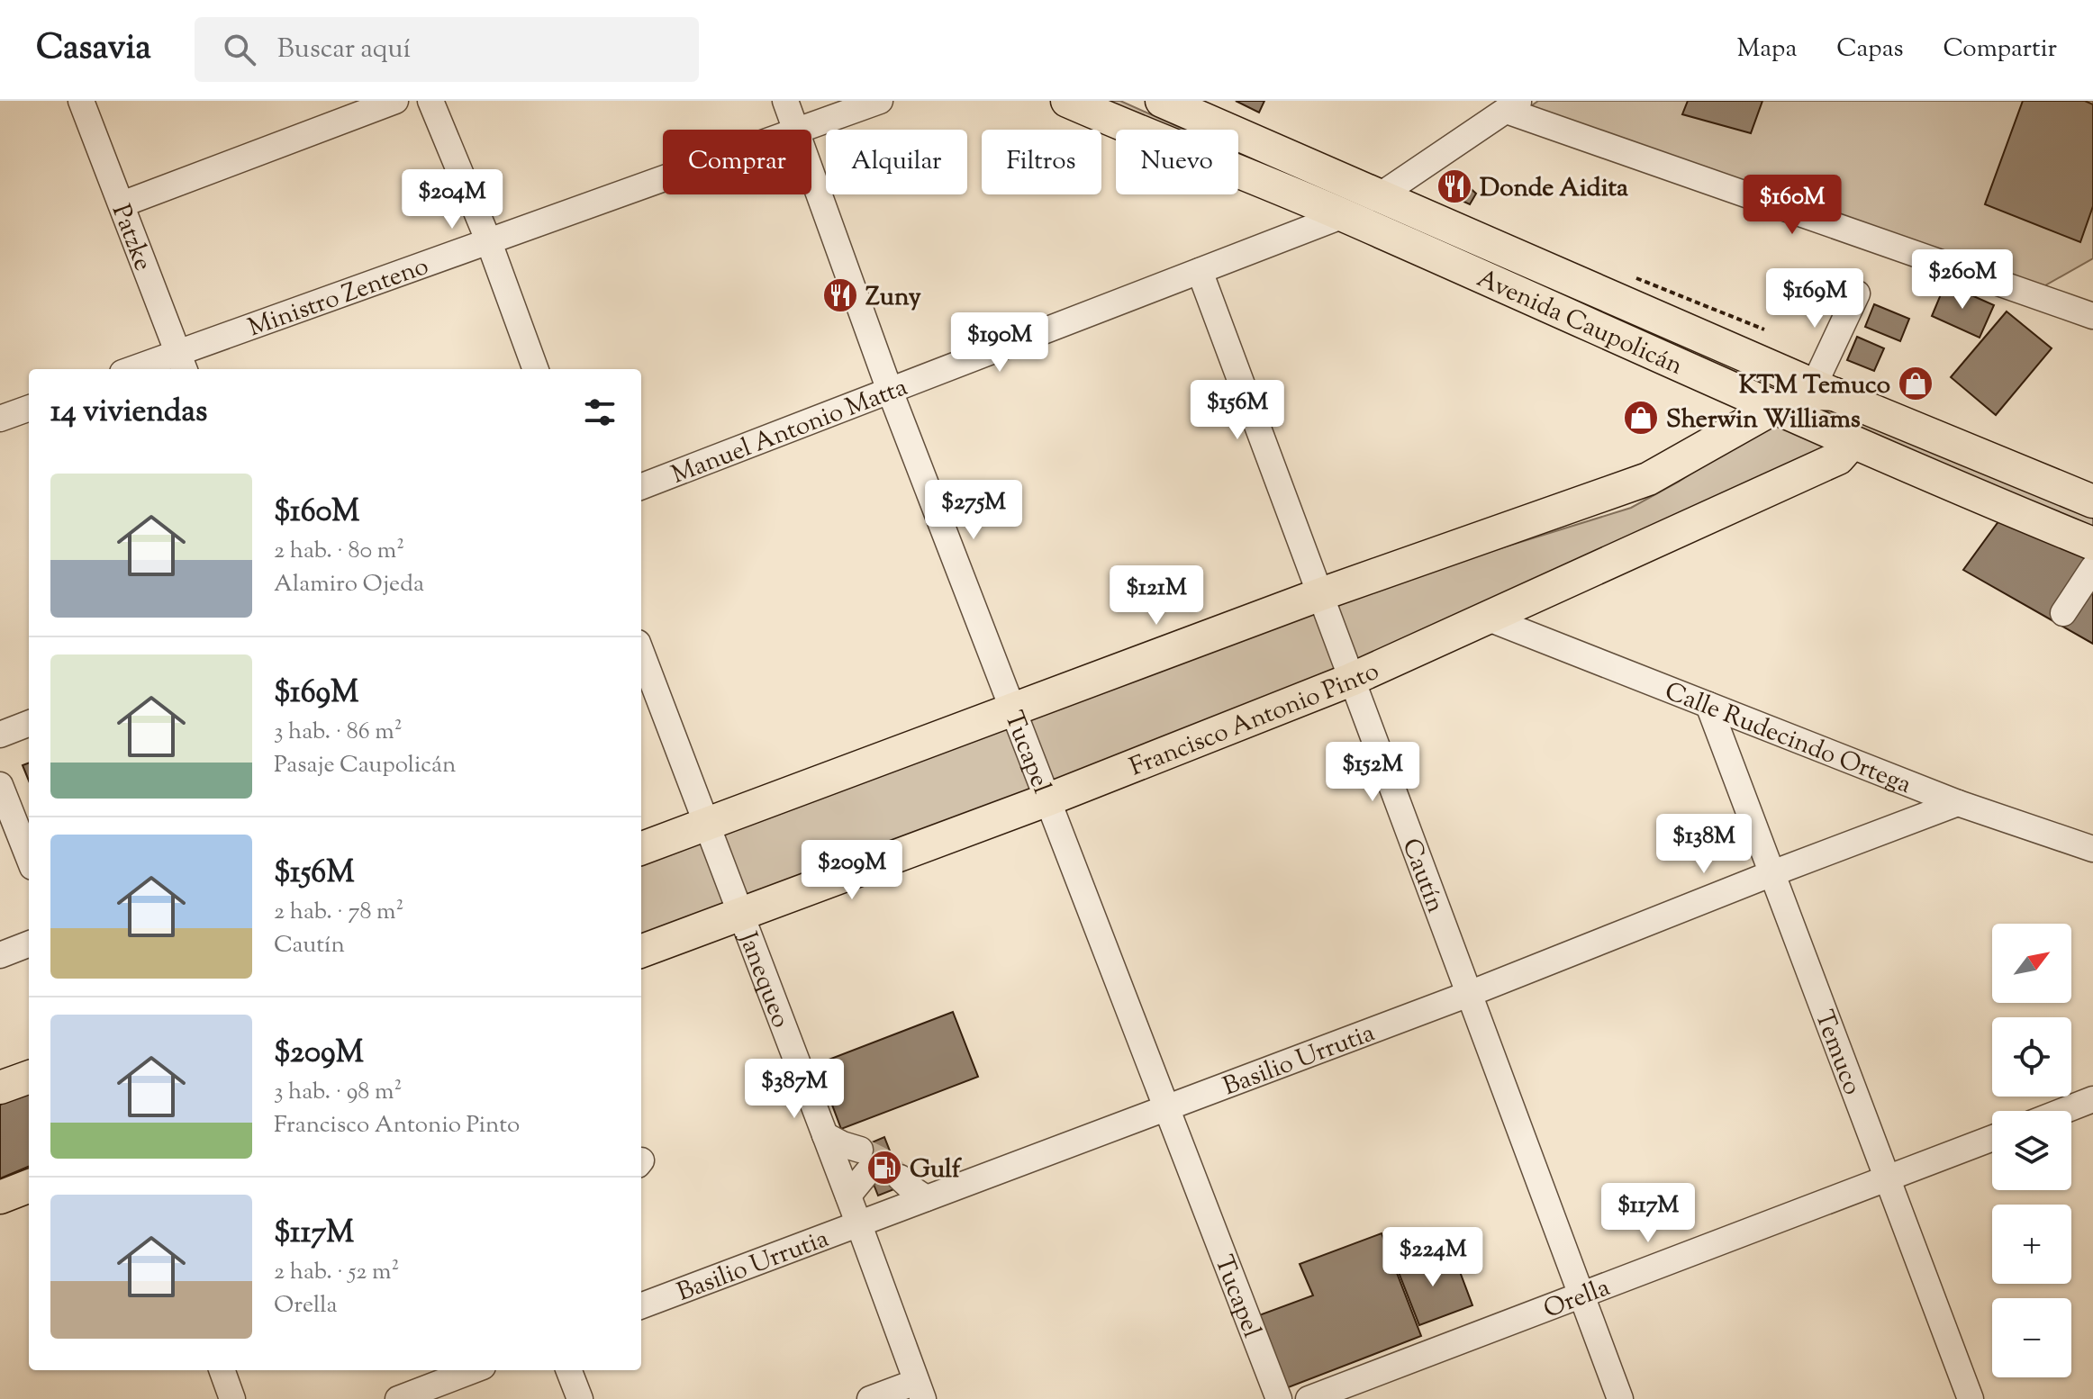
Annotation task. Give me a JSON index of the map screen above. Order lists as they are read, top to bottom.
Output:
{
  "streets": {
    "main road": ["Avenida Caupolicán", "Francisco Antonio Pinto"],
    "street": [
      "Patzke",
      "Ministro Zenteno",
      "Manuel Antonio Matta",
      "Calle Rudecindo Ortega",
      "Tucapel",
      "Cautín",
      "Janequeo",
      "Temuco",
      "Basilio Urrutia",
      "Orella"
    ]
  },
  "crossings": [
    ["Patzke", "Ministro Zenteno"],
    ["Avenida Caupolicán", "Manuel Antonio Matta"],
    ["Avenida Caupolicán", "Francisco Antonio Pinto"],
    ["Manuel Antonio Matta", "Tucapel"],
    ["Manuel Antonio Matta", "Cautín"],
    ["Francisco Antonio Pinto", "Calle Rudecindo Ortega"],
    ["Francisco Antonio Pinto", "Tucapel"],
    ["Francisco Antonio Pinto", "Cautín"],
    ["Francisco Antonio Pinto", "Janequeo"],
    ["Calle Rudecindo Ortega", "Temuco"],
    ["Calle Rudecindo Ortega", "Basilio Urrutia"],
    ["Tucapel", "Basilio Urrutia"],
    ["Cautín", "Basilio Urrutia"],
    ["Cautín", "Orella"],
    ["Janequeo", "Basilio Urrutia"],
    ["Temuco", "Basilio Urrutia"],
    ["Temuco", "Orella"]
  ],
  "places": {
    "restaurant": ["Donde Aidita", "Zuny"],
    "shop": ["KTM Temuco", "Sherwin Williams"],
    "fuel station": ["Gulf"]
  },
  "north": "top right",
  "page": {
    "header": "Casavia",
    "search": "Buscar aquí",
    "nav": ["Mapa", "Capas", "Compartir"],
    "chip": [
      "Comprar",
      "Alquilar",
      "Filtros",
      "Nuevo"
    ],
    "price": [
      "$204M",
      "$160M",
      "$260M",
      "$169M",
      "$190M",
      "$156M",
      "$275M",
      "$121M",
      "$152M",
      "$138M",
      "$209M",
      "$387M",
      "$117M",
      "$224M"
    ],
    "heading": "14 viviendas",
    "list": [
      {
        "name": "$160M",
        "note": "2 hab. · 80 m² · Alamiro Ojeda"
      },
      {
        "name": "$169M",
        "note": "3 hab. · 86 m² · Pasaje Caupolicán"
      },
      {
        "name": "$156M",
        "note": "2 hab. · 78 m² · Cautín"
      },
      {
        "name": "$209M",
        "note": "3 hab. · 98 m² · Francisco Antonio Pinto"
      },
      {
        "name": "$117M",
        "note": "2 hab. · 52 m² · Orella"
      }
    ],
    "map_buttons": ["+", "−"]
  }
}
